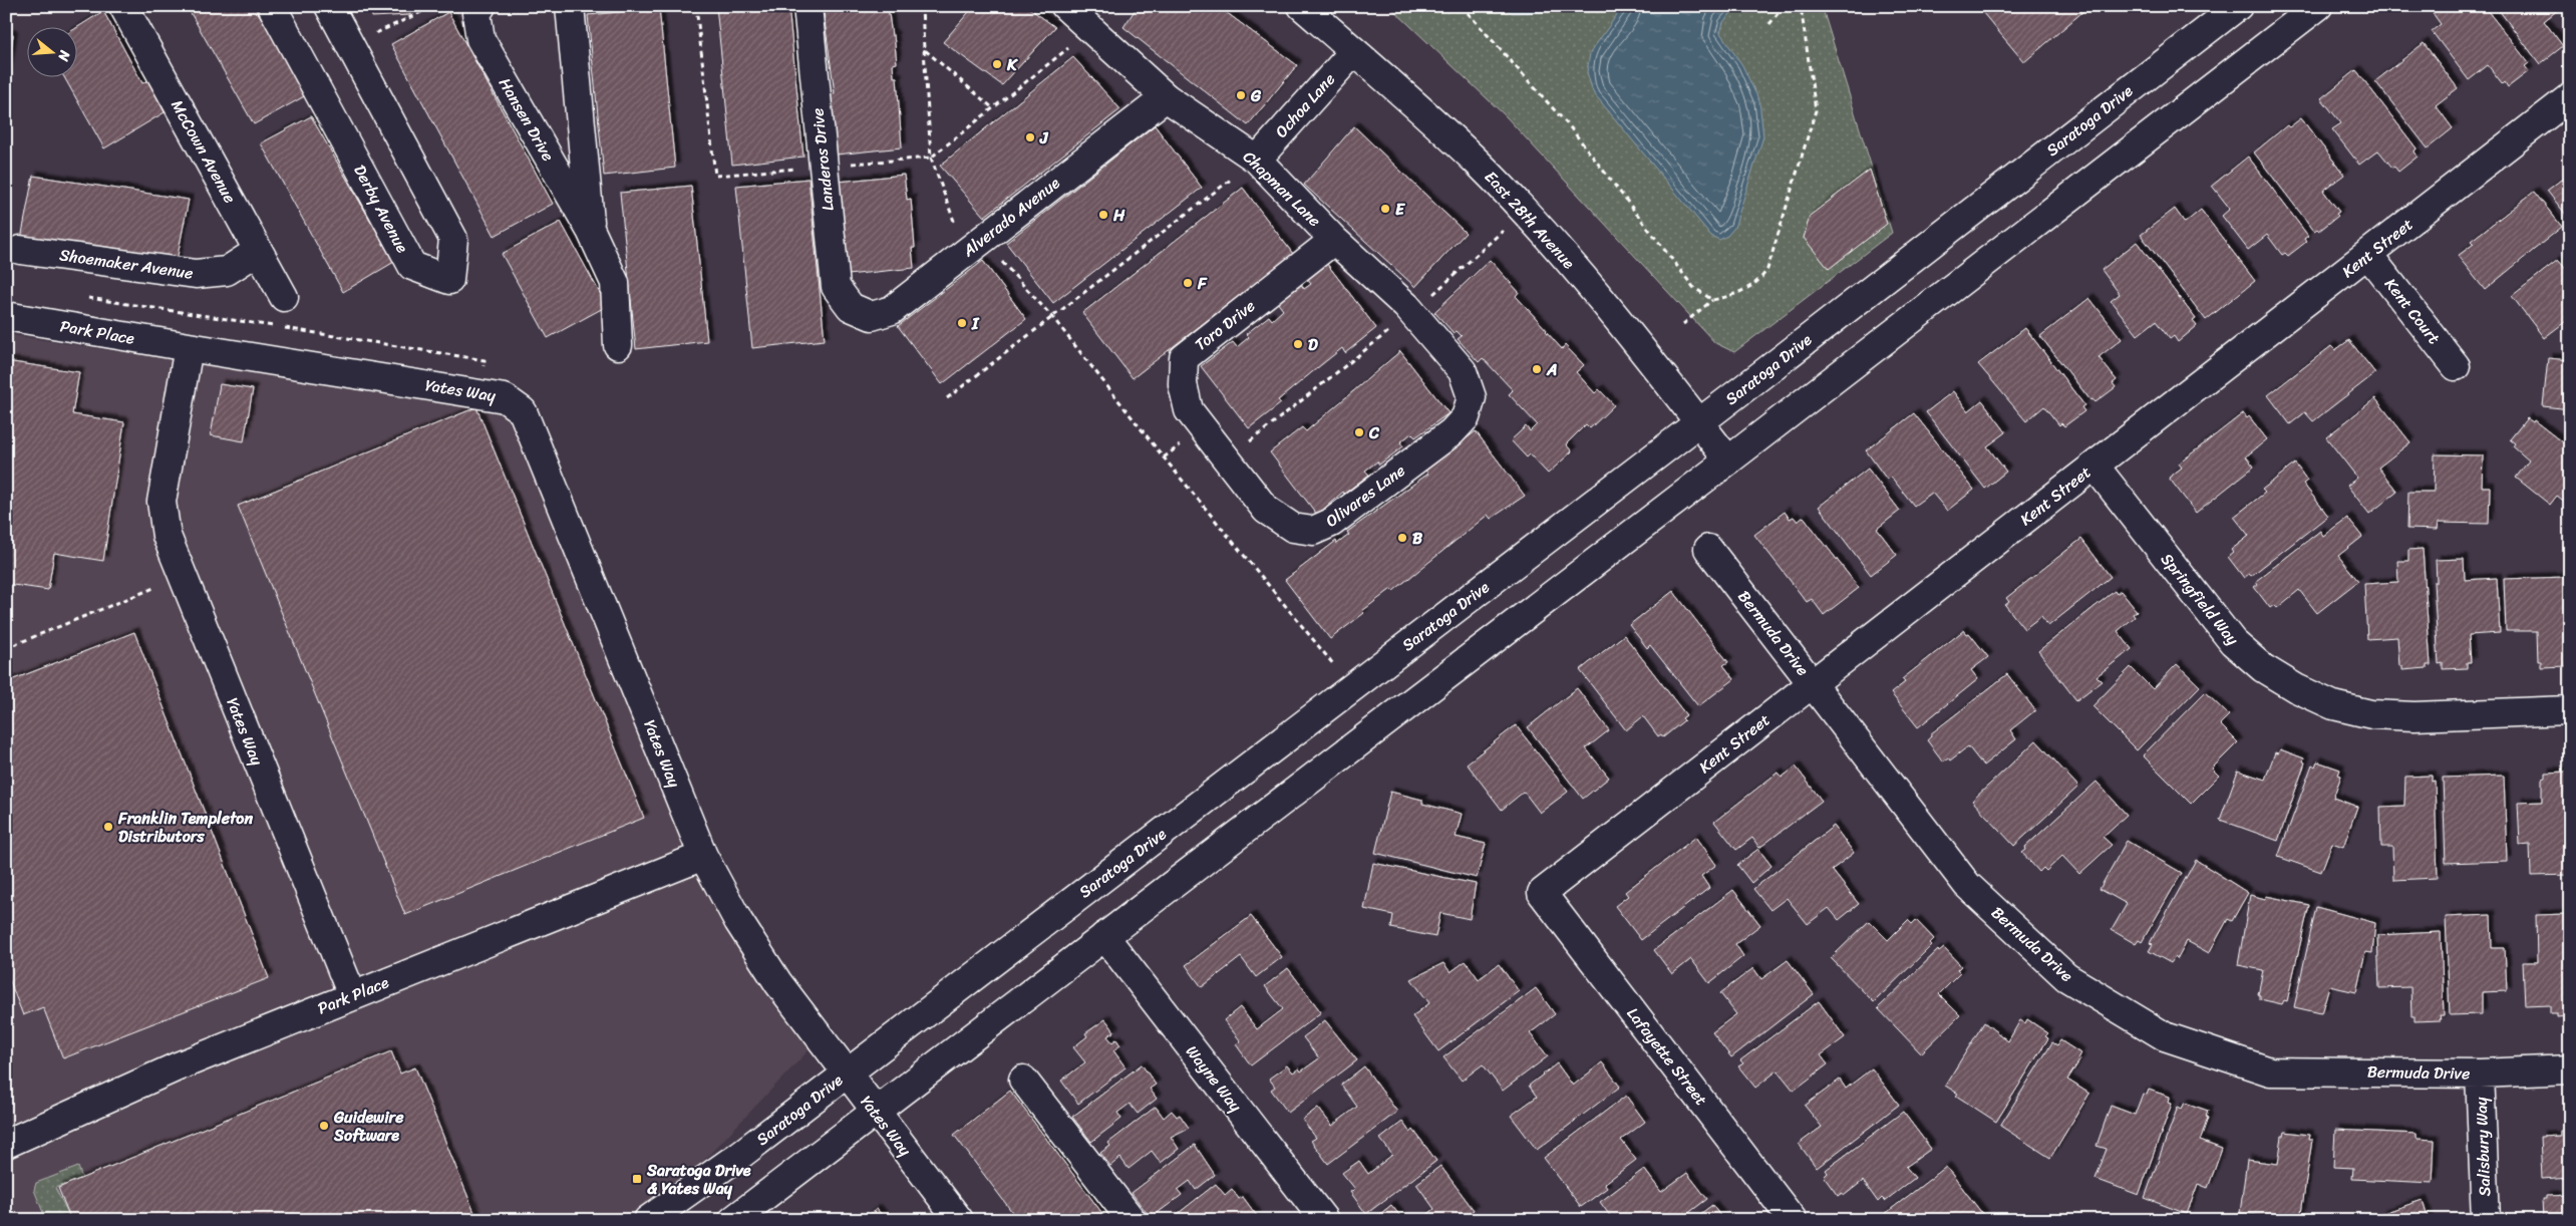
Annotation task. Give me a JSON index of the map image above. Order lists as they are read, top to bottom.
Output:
{
  "streets": {
    "street": [
      "Ochoa Lane",
      "Hansen Drive",
      "Saratoga Drive",
      "McCown Avenue",
      "Landeros Drive",
      "Chapman Lane",
      "Derby Avenue",
      "Alverado Avenue",
      "East 28th Avenue",
      "Kent Street",
      "Shoemaker Avenue",
      "Kent Court",
      "Toro Drive",
      "Park Place",
      "Yates Way",
      "Olivares Lane",
      "Springfield Way",
      "Bermuda Drive",
      "Lafayette Street",
      "Wayne Way",
      "Salisbury Way"
    ]
  },
  "crossings": [
    ["Ochoa Lane", "Chapman Lane"],
    ["Ochoa Lane", "East 28th Avenue"],
    ["Saratoga Drive", "East 28th Avenue"],
    ["Saratoga Drive", "Yates Way"],
    ["McCown Avenue", "Shoemaker Avenue"],
    ["Landeros Drive", "Alverado Avenue"],
    ["Chapman Lane", "Alverado Avenue"],
    ["Chapman Lane", "Toro Drive"],
    ["Chapman Lane", "Olivares Lane"],
    ["Kent Street", "Kent Court"],
    ["Kent Street", "Springfield Way"],
    ["Kent Street", "Bermuda Drive"],
    ["Kent Street", "Lafayette Street"],
    ["Toro Drive", "Olivares Lane"],
    ["Park Place", "Yates Way"],
    ["Bermuda Drive", "Salisbury Way"]
  ],
  "places": {
    "other": [
      "K",
      "G",
      "J",
      "E",
      "H",
      "F",
      "I",
      "D",
      "A",
      "C",
      "B",
      "Franklin Templeton Distributors",
      "Guidewire Software"
    ],
    "transit": ["Saratoga Drive & Yates Way"]
  },
  "north": "right"
}
